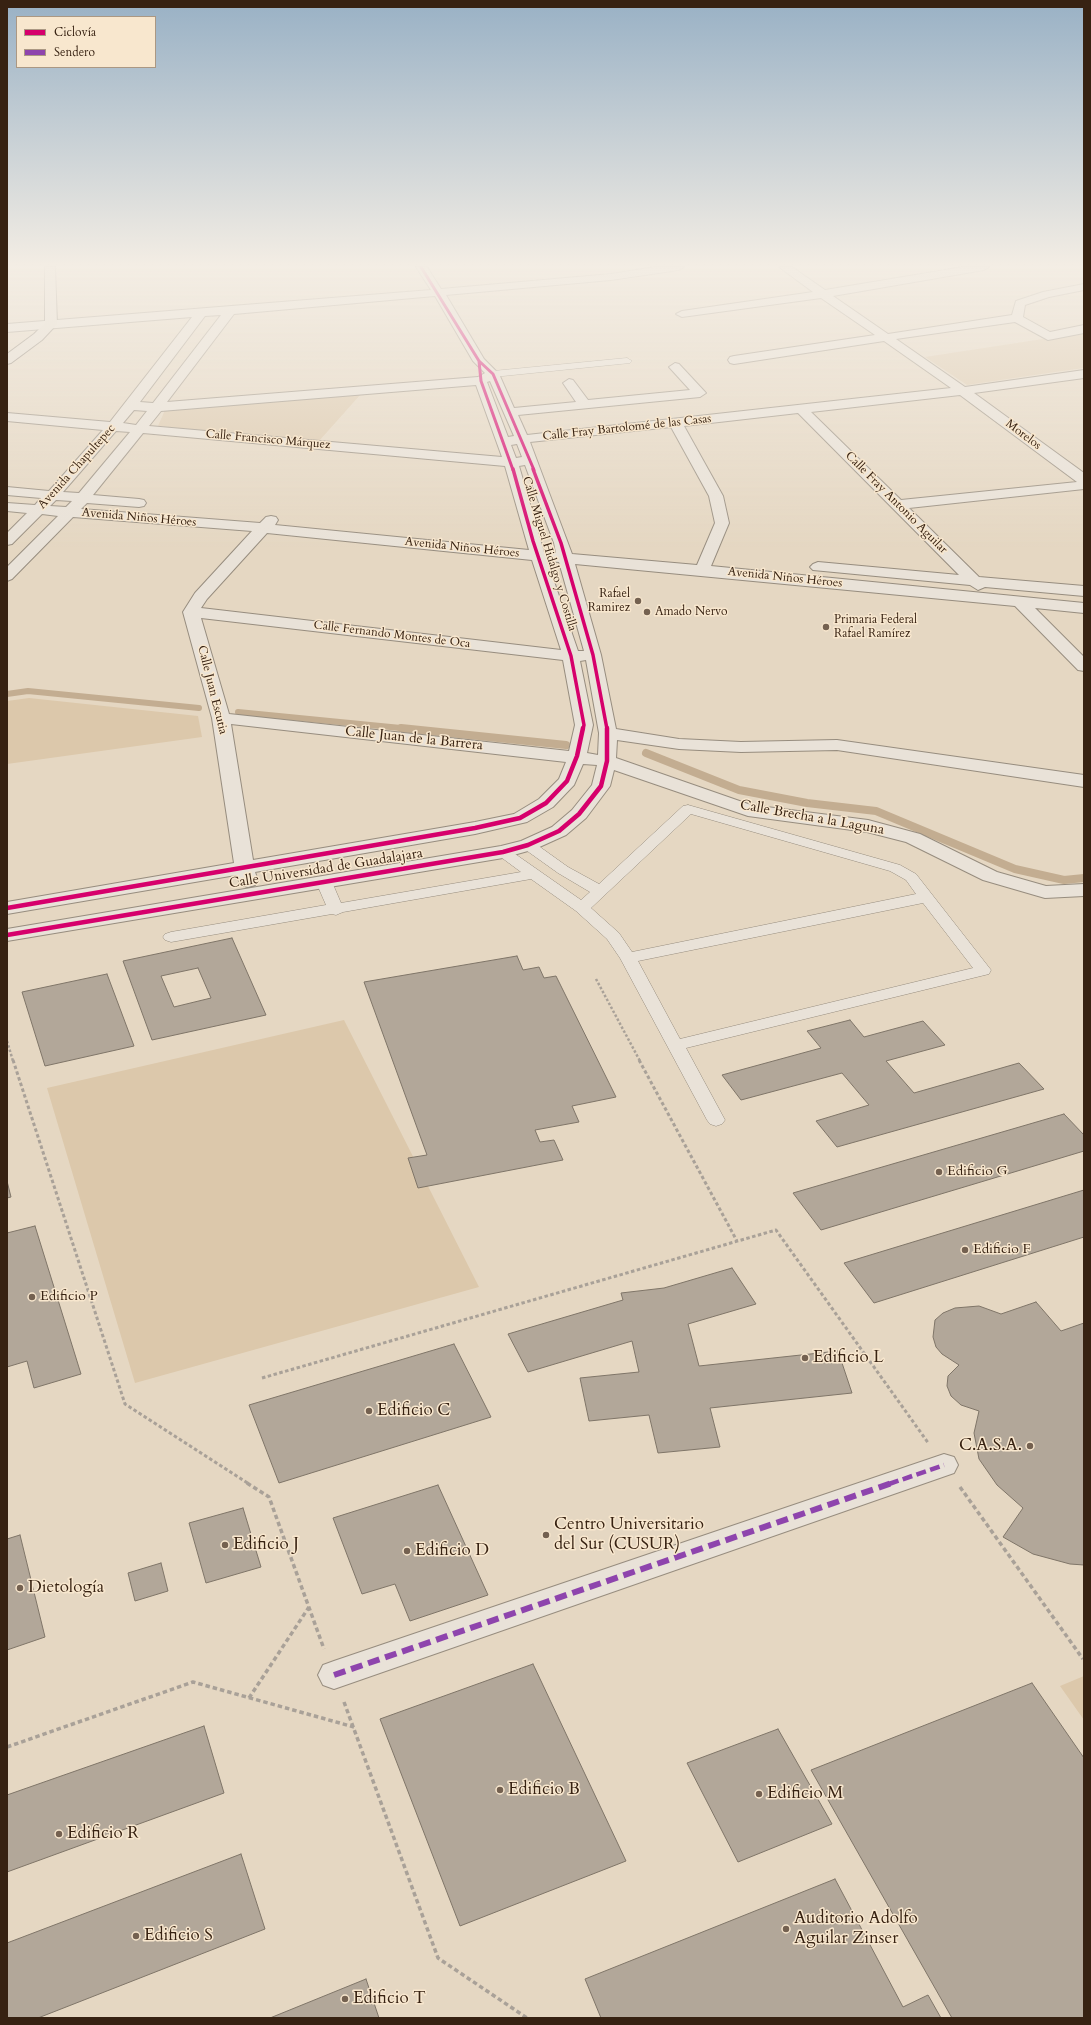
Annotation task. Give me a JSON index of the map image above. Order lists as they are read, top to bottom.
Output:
{
  "streets": {
    "street": [
      "Calle Fray Bartolomé de las Casas",
      "Morelos",
      "Calle Francisco Márquez",
      "Avenida Chapultepec",
      "Calle Fray Antonio Aguilar",
      "Avenida Niños Héroes",
      "Calle Miguel Hidalgo y Costilla",
      "Calle Fernando Montes de Oca",
      "Calle Juan Escutia",
      "Calle Juan de la Barrera",
      "Calle Brecha a la Laguna",
      "Calle Universidad de Guadalajara"
    ]
  },
  "crossings": [
    ["Calle Fray Bartolomé de las Casas", "Morelos"],
    ["Calle Fray Bartolomé de las Casas", "Calle Fray Antonio Aguilar"],
    ["Calle Fray Bartolomé de las Casas", "Calle Miguel Hidalgo y Costilla"],
    ["Calle Francisco Márquez", "Avenida Chapultepec"],
    ["Calle Francisco Márquez", "Calle Miguel Hidalgo y Costilla"],
    ["Avenida Chapultepec", "Avenida Niños Héroes"],
    ["Calle Fray Antonio Aguilar", "Avenida Niños Héroes"],
    ["Avenida Niños Héroes", "Calle Miguel Hidalgo y Costilla"],
    ["Calle Miguel Hidalgo y Costilla", "Calle Fernando Montes de Oca"],
    ["Calle Miguel Hidalgo y Costilla", "Calle Juan de la Barrera"],
    ["Calle Miguel Hidalgo y Costilla", "Calle Brecha a la Laguna"],
    ["Calle Miguel Hidalgo y Costilla", "Calle Universidad de Guadalajara"],
    ["Calle Fernando Montes de Oca", "Calle Juan Escutia"],
    ["Calle Juan Escutia", "Calle Juan de la Barrera"],
    ["Calle Juan Escutia", "Calle Universidad de Guadalajara"],
    ["Calle Juan de la Barrera", "Calle Brecha a la Laguna"],
    ["Calle Juan de la Barrera", "Calle Universidad de Guadalajara"],
    ["Calle Brecha a la Laguna", "Calle Universidad de Guadalajara"]
  ],
  "places": [
    "Rafael Ramirez",
    "Amado Nervo",
    "Primaria Federal Rafael Ramírez",
    "Edificio G",
    "Edificio F",
    "Edificio P",
    "Edificio L",
    "Edificio C",
    "C.A.S.A.",
    "Centro Universitario del Sur (CUSUR)",
    "Edificio J",
    "Edificio D",
    "Dietología",
    "Edificio B",
    "Edificio M",
    "Edificio R",
    "Auditorio Adolfo Aguilar Zinser",
    "Edificio S",
    "Edificio T"
  ],
  "legend": ["Ciclovía", "Sendero"]
}
